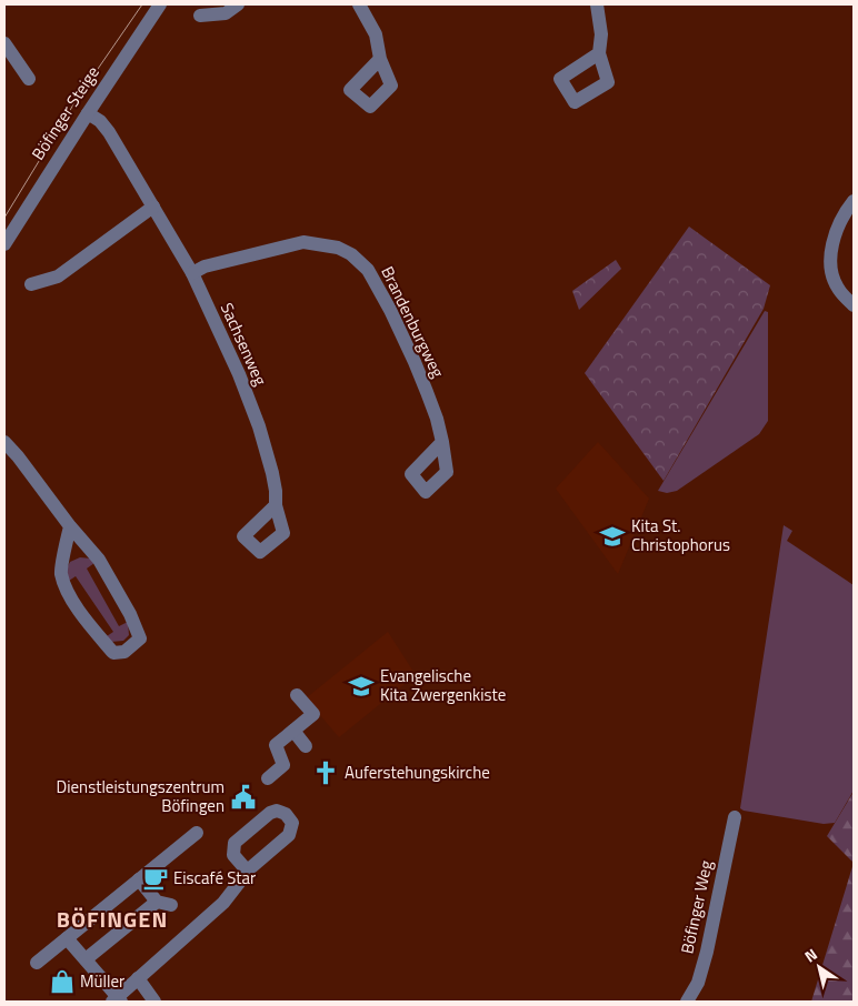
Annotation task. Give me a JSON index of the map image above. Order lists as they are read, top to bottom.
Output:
{
  "streets": {
    "street": [
      "Böfinger Steige",
      "Brandenburgweg",
      "Sachsenweg",
      "Böfinger Weg"
    ]
  },
  "crossings": [
    ["Böfinger Steige", "Sachsenweg"],
    ["Brandenburgweg", "Sachsenweg"]
  ],
  "districts": ["BÖFINGEN"],
  "places": {
    "school or university": ["Kita St. Christophorus", "Evangelische Kita Zwergenkiste"],
    "church": ["Auferstehungskirche"],
    "public building": ["Dienstleistungszentrum Böfingen"],
    "cafe": ["Eiscafé Star"],
    "shop": ["Müller"]
  },
  "north": "top left"
}
